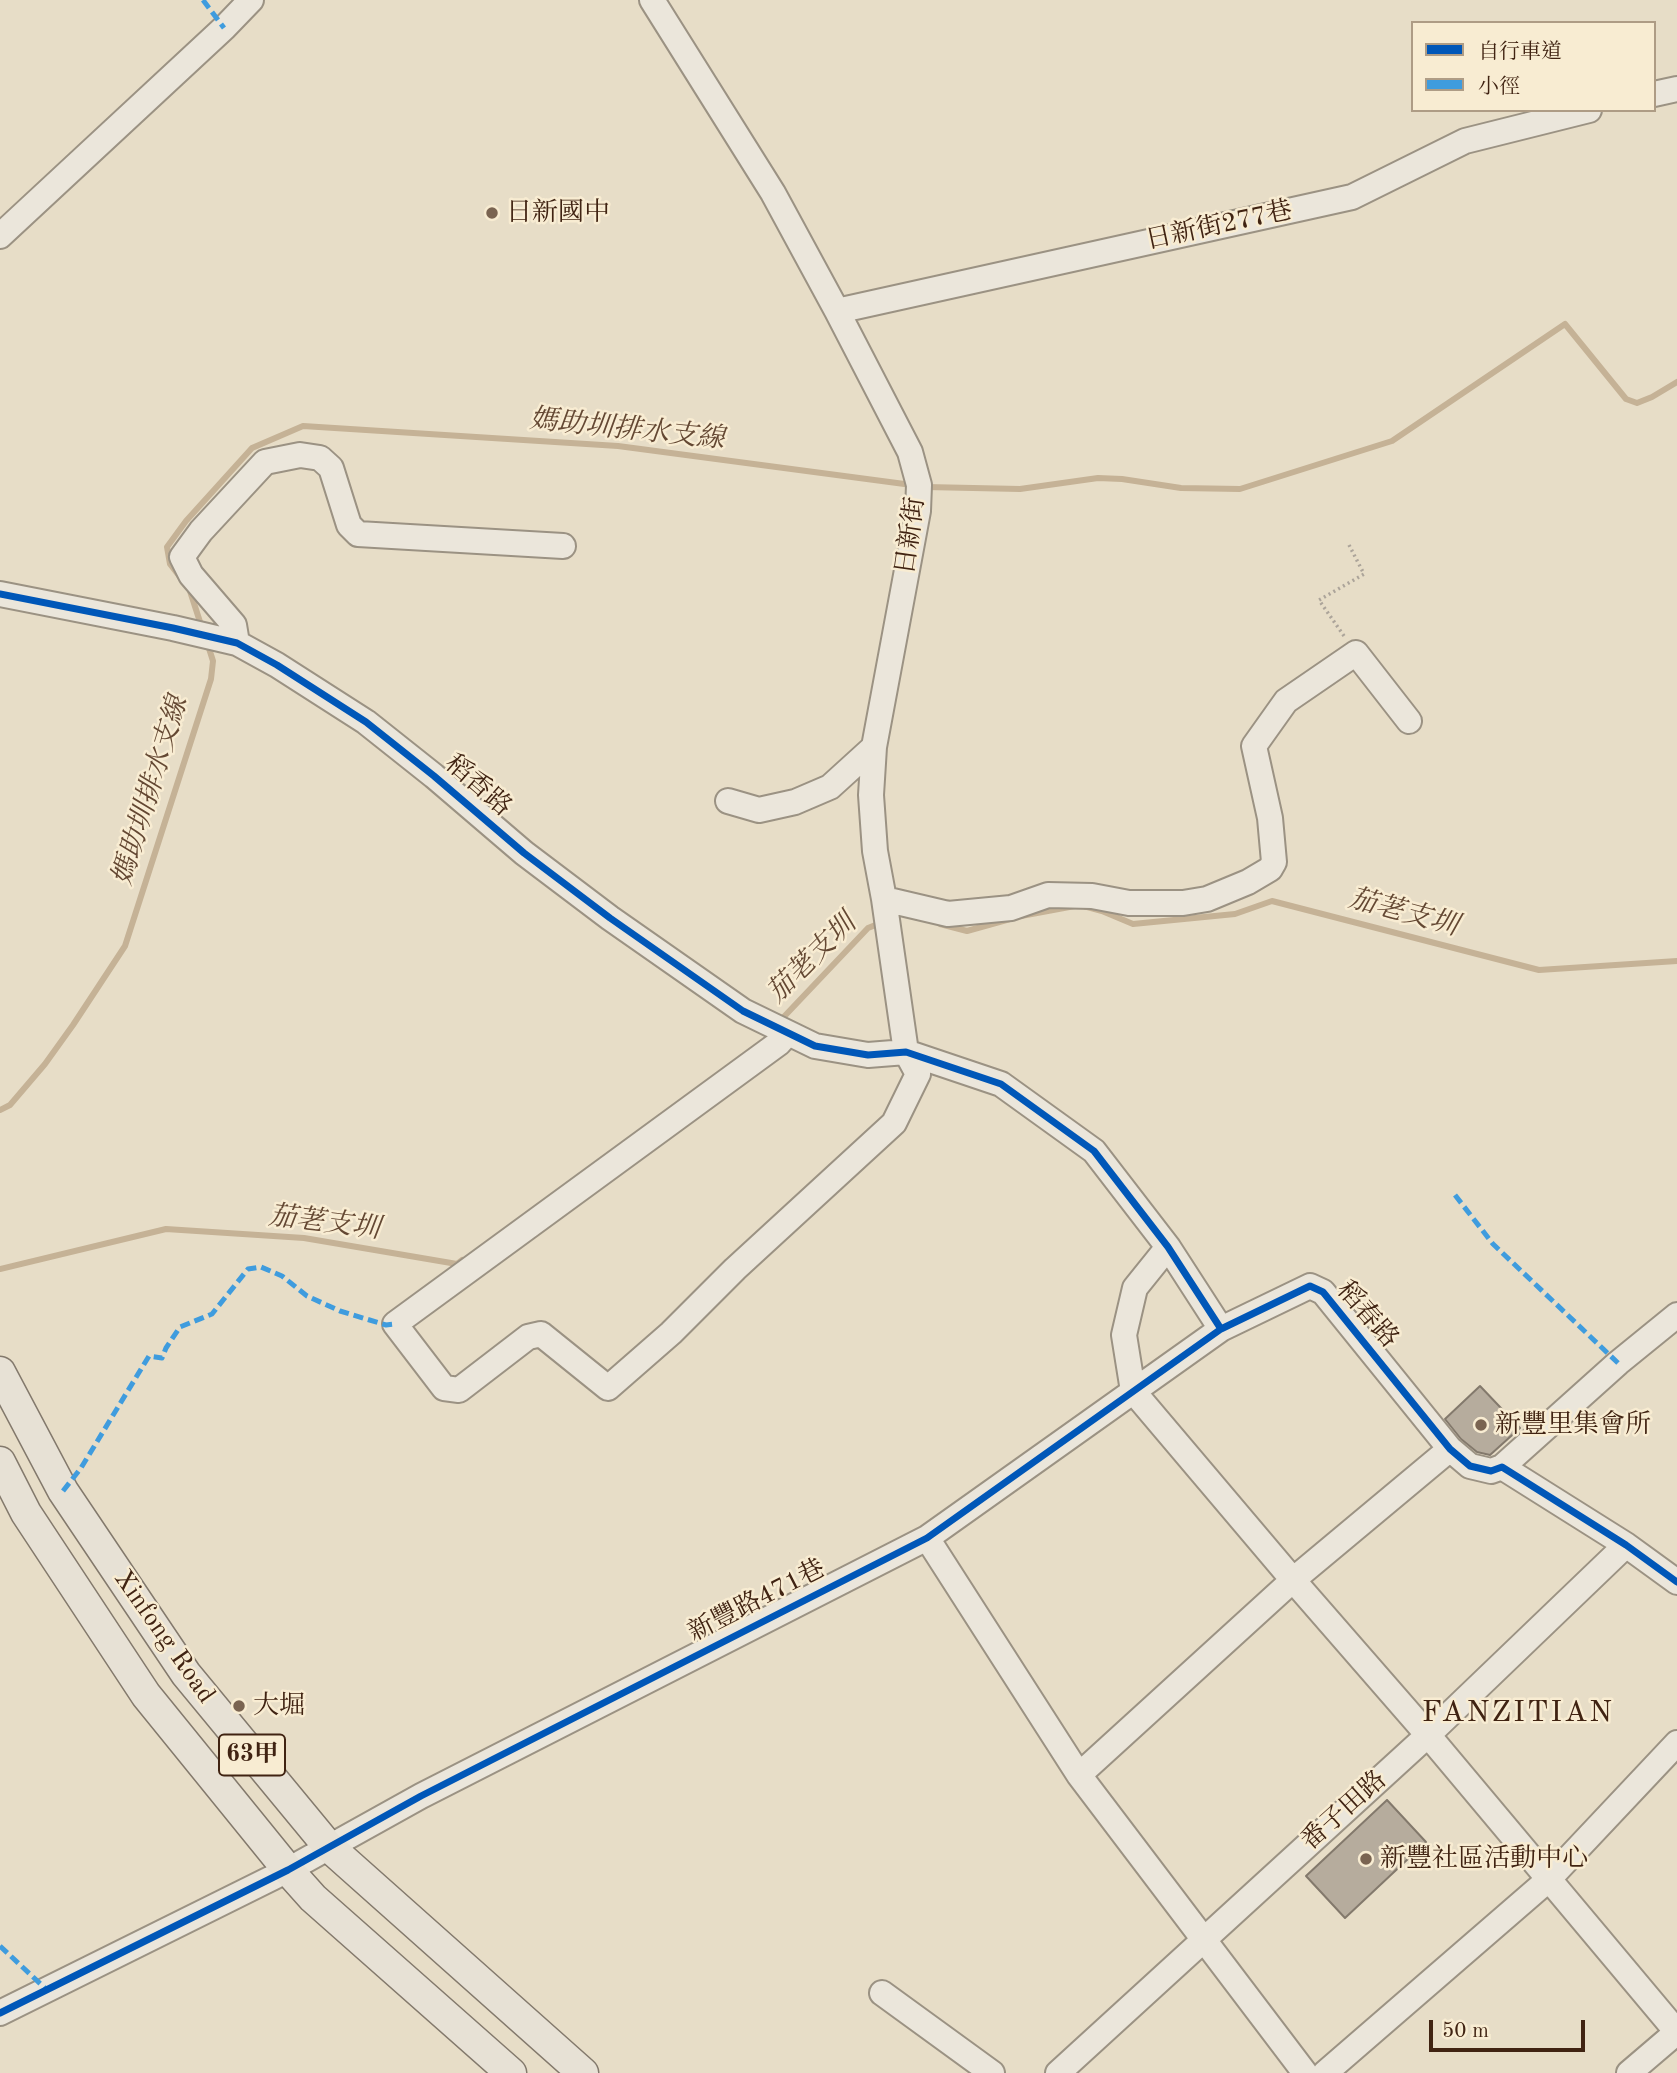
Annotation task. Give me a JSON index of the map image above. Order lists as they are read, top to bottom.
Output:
{
  "streets": {
    "main road": ["Xinfong Road", "63甲"],
    "street": [
      "日新街277巷",
      "日新街",
      "稻香路",
      "稻春路",
      "新豐路471巷",
      "番子田路"
    ]
  },
  "crossings": [
    ["日新街277巷", "日新街"],
    ["日新街", "稻香路"],
    ["稻春路", "新豐路471巷"],
    ["稻春路", "番子田路"],
    ["新豐路471巷", "Xinfong Road"]
  ],
  "districts": ["FANZITIAN"],
  "water": ["媽助圳排水支線", "茄荖支圳"],
  "places": [
    "日新國中",
    "新豐里集會所",
    "大堀",
    "新豐社區活動中心"
  ],
  "legend": ["自行車道", "小徑"],
  "scale_bar": "50 m"
}
